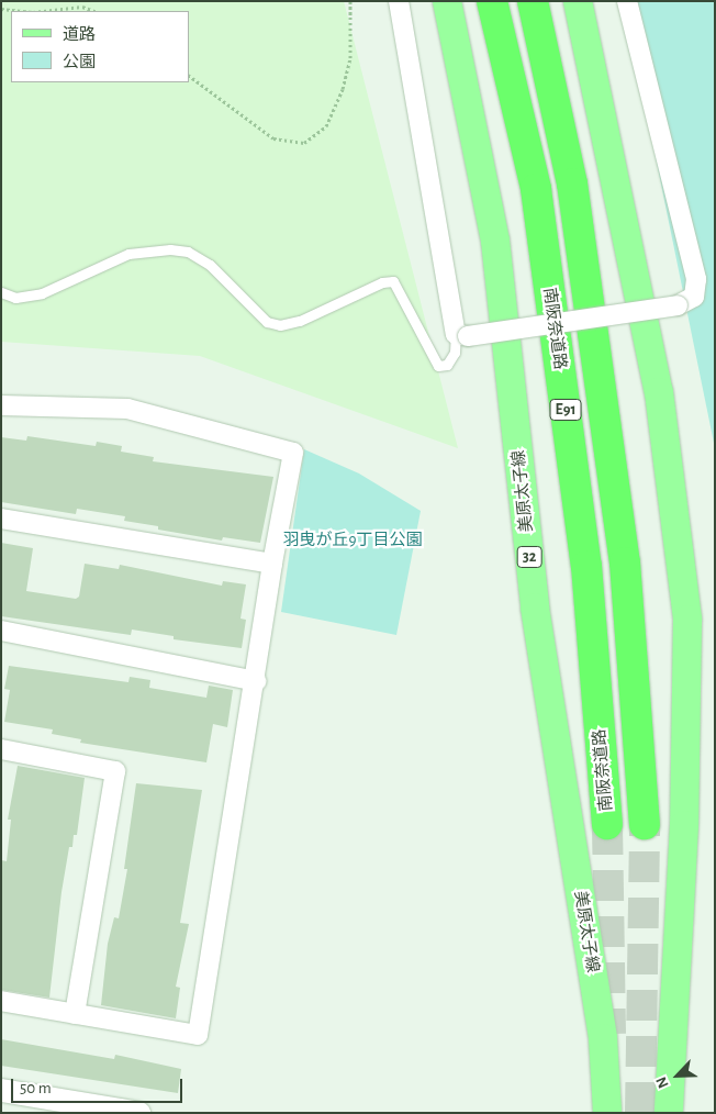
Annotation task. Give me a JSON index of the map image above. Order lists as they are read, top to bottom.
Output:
{
  "streets": {
    "highway": ["南阪奈道路", "E91"],
    "main road": ["美原太子線", "32"]
  },
  "parks": ["羽曳が丘9丁目公園"],
  "legend": ["道路", "公園"],
  "scale_bar": "50 m",
  "north": "bottom left"
}
